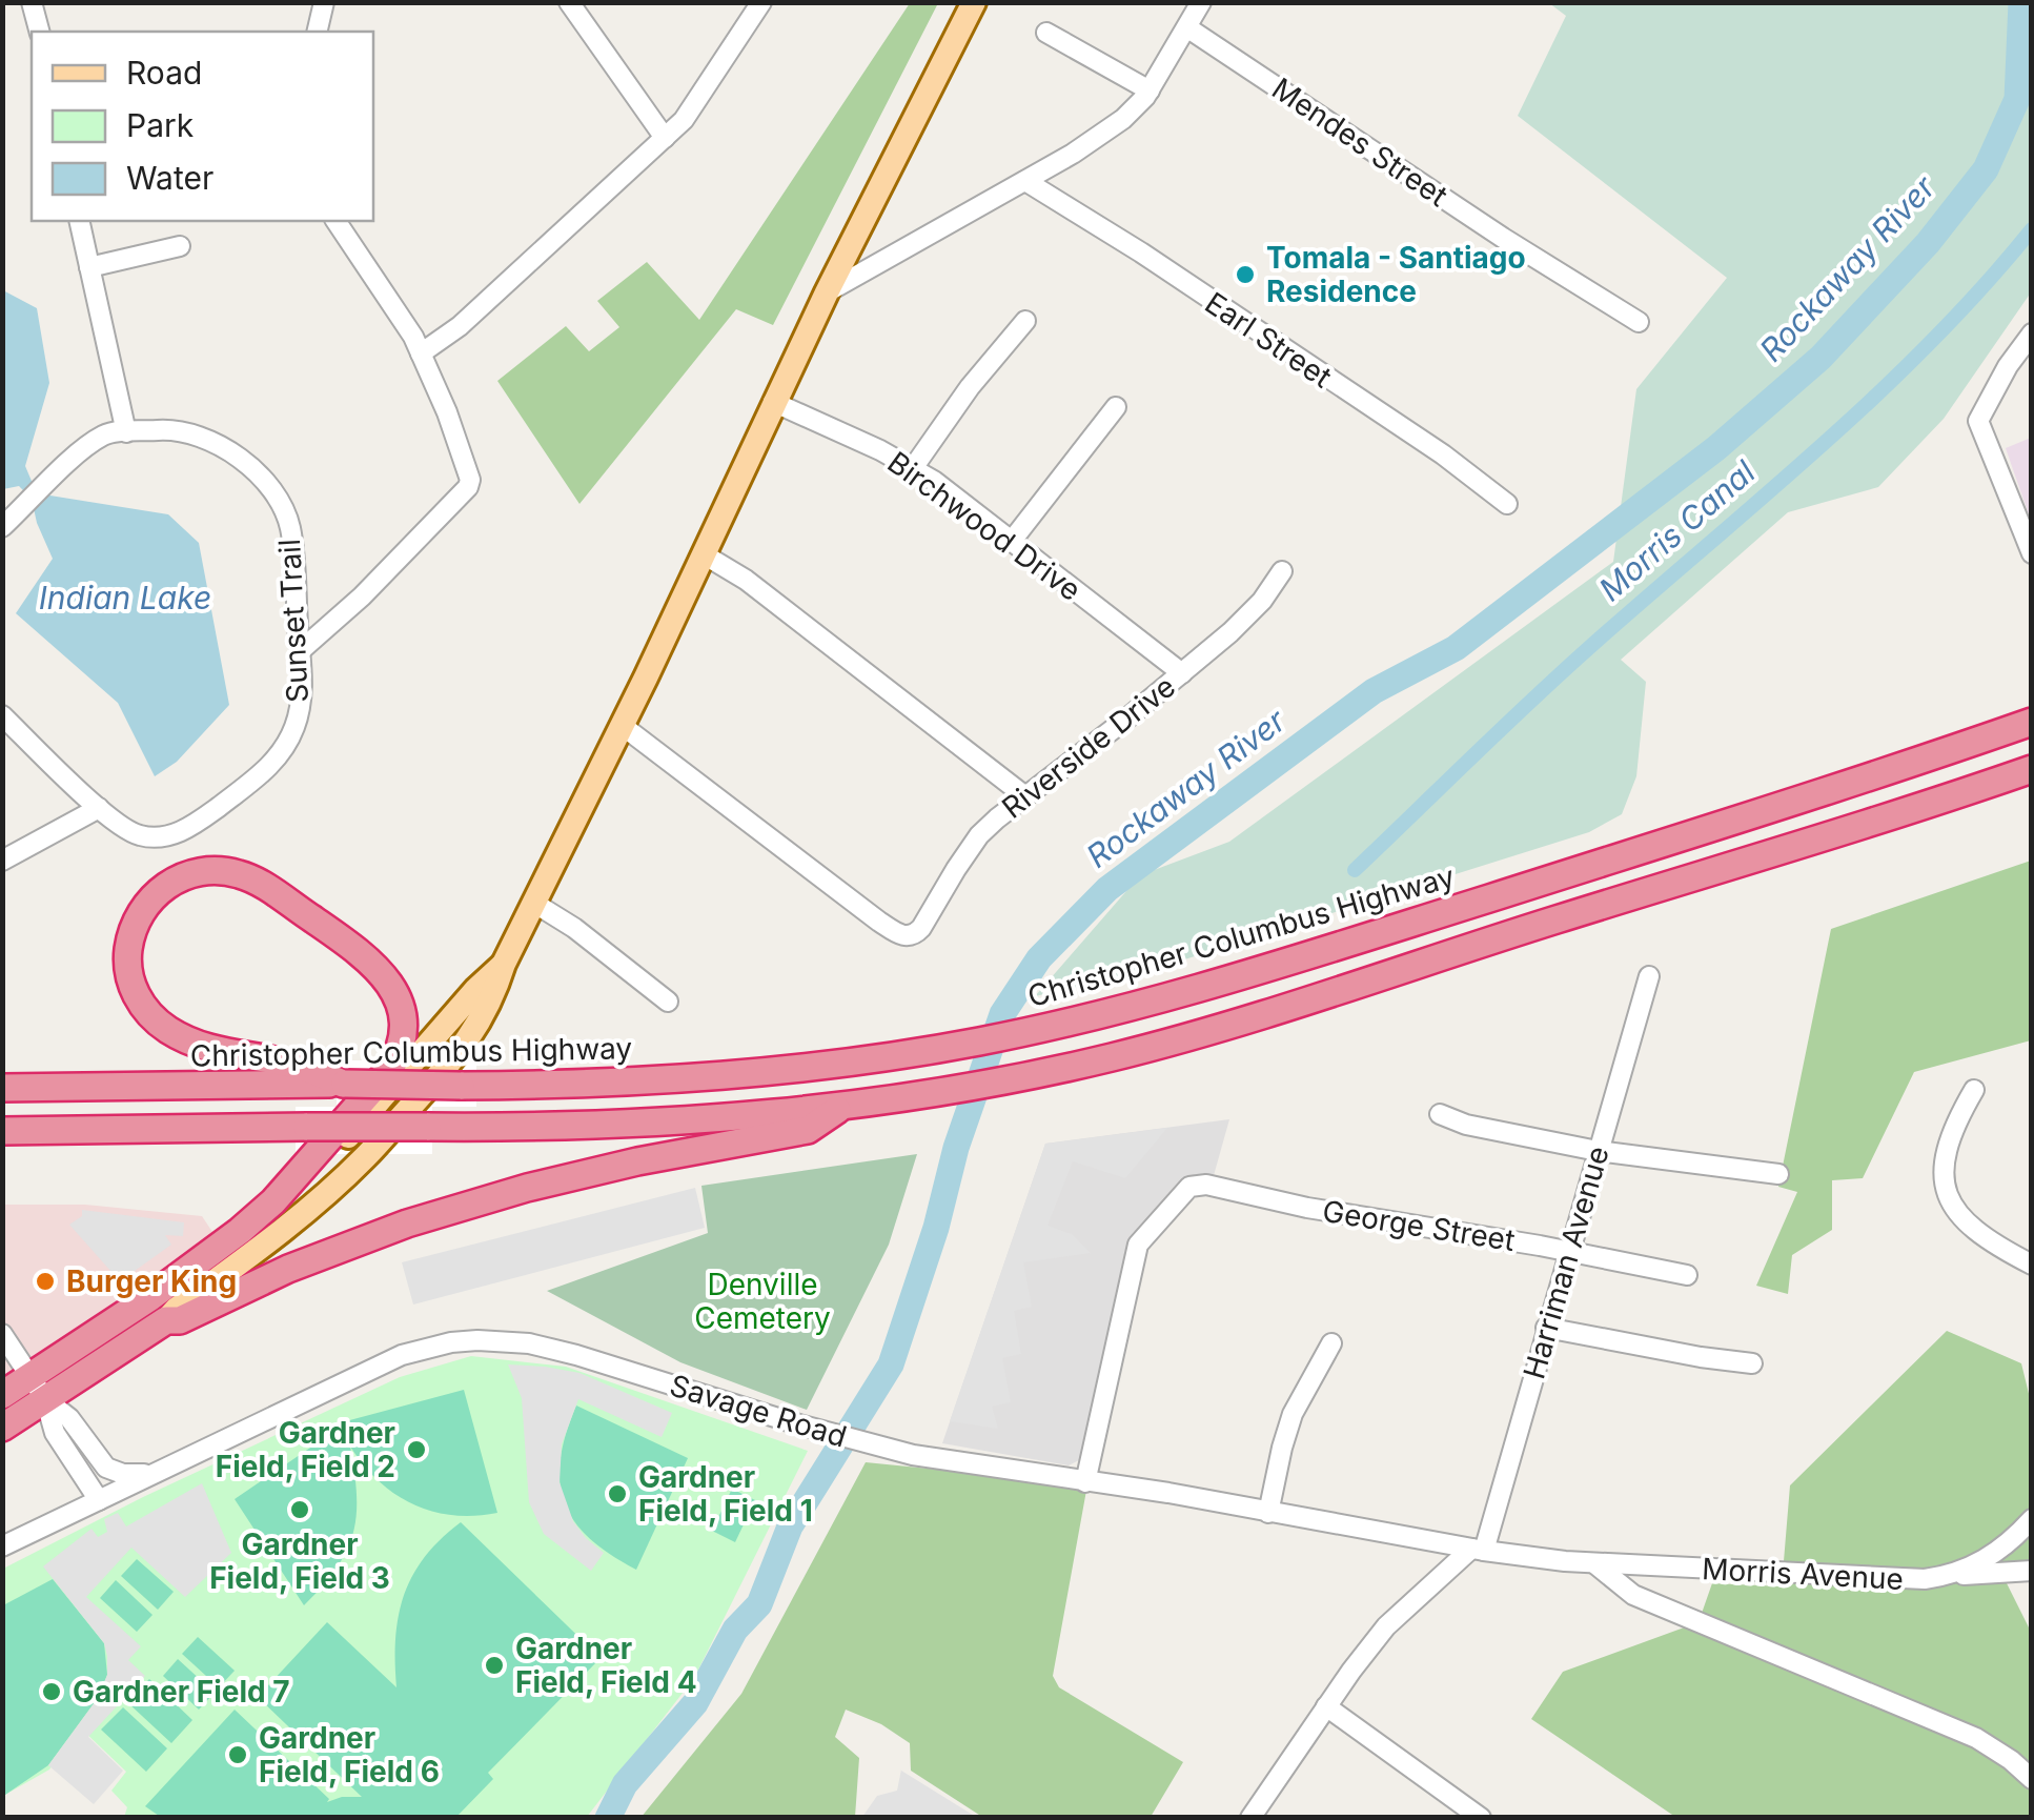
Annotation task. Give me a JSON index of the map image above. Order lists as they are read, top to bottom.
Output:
{
  "streets": {
    "highway": ["Christopher Columbus Highway"],
    "street": [
      "Mendes Street",
      "Earl Street",
      "Birchwood Drive",
      "Sunset Trail",
      "Riverside Drive",
      "George Street",
      "Harriman Avenue",
      "Savage Road",
      "Morris Avenue"
    ]
  },
  "crossings": [
    ["Birchwood Drive", "Riverside Drive"],
    ["George Street", "Harriman Avenue"],
    ["George Street", "Savage Road"],
    ["Harriman Avenue", "Savage Road"],
    ["Savage Road", "Morris Avenue"]
  ],
  "water": ["Rockaway River", "Morris Canal", "Indian Lake"],
  "parks": ["Denville Cemetery"],
  "places": [
    "Tomala - Santiago Residence",
    "Burger King",
    "Gardner Field, Field 2",
    "Gardner Field, Field 1",
    "Gardner Field, Field 3",
    "Gardner Field, Field 4",
    "Gardner Field 7",
    "Gardner Field, Field 6"
  ],
  "legend": ["Road", "Park", "Water"]
}
